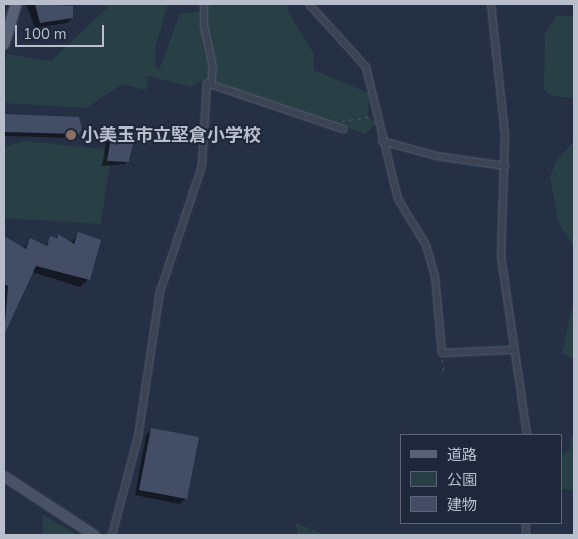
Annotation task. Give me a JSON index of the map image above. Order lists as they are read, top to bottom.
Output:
{
  "places": ["小美玉市立堅倉小学校"],
  "legend": ["道路", "公園", "建物"],
  "scale_bar": "100 m"
}
